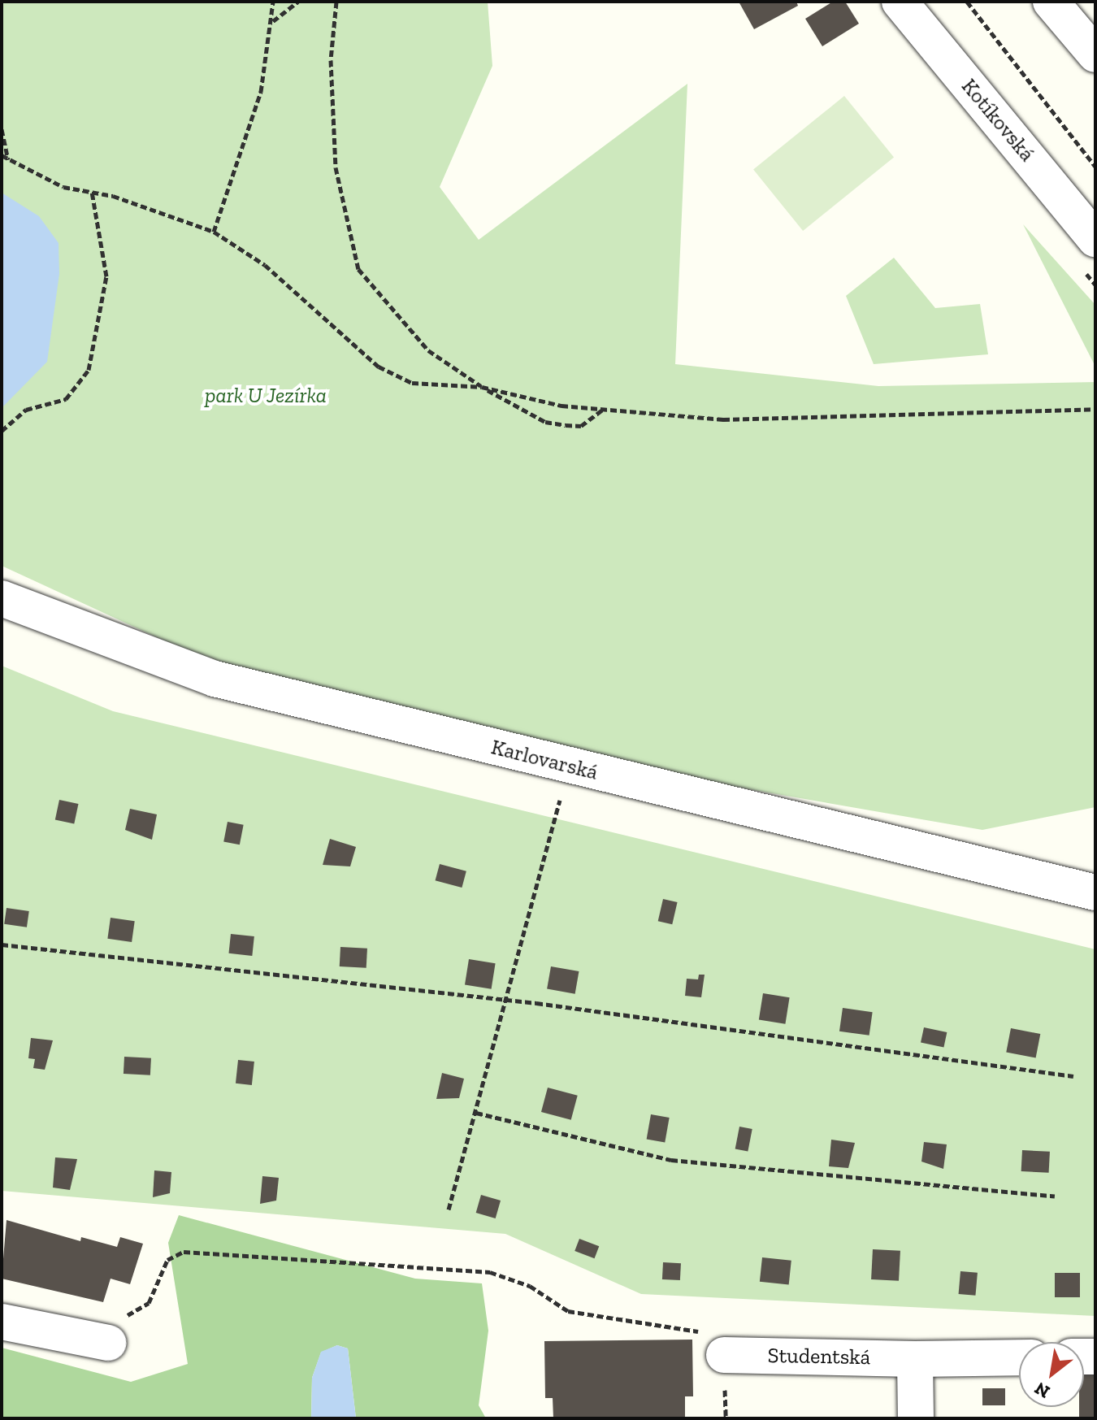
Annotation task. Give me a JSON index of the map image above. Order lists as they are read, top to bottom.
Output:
{
  "streets": {
    "street": ["Kotíkovská", "Karlovarská", "Studentská"]
  },
  "parks": ["park U Jezírka"],
  "north": "bottom left"
}
